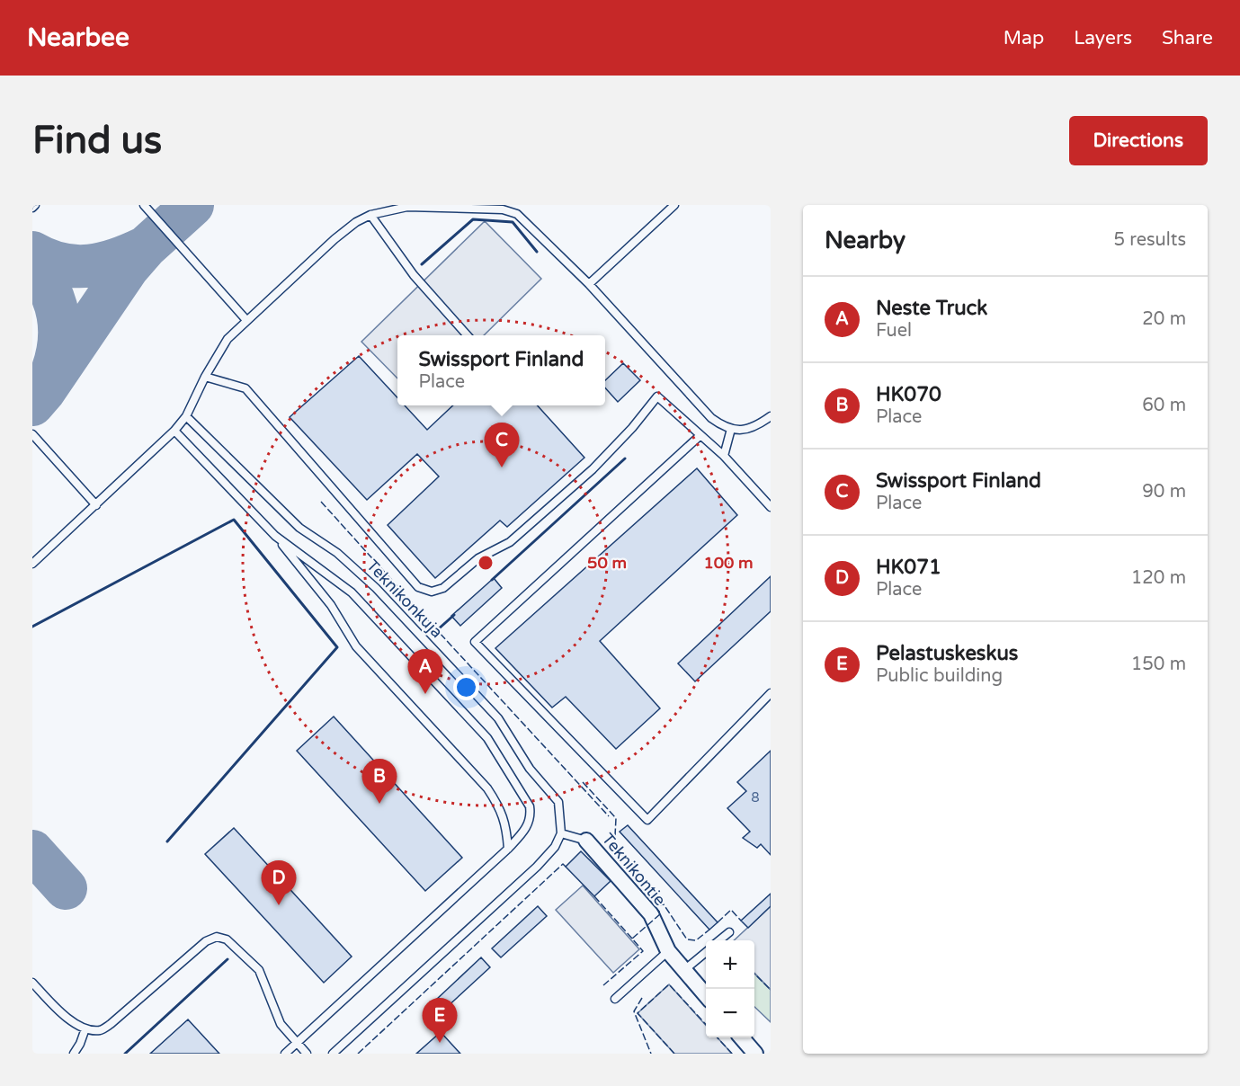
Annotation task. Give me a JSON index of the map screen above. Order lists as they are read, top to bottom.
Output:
{
  "streets": {
    "street": ["Teknikontie"],
    "lane": ["Teknikonkuja"]
  },
  "house_numbers": ["8"],
  "page": {
    "header": "Nearbee",
    "nav": ["Map", "Layers", "Share"],
    "buttons": "Directions",
    "title": "Find us",
    "heading": ["Nearby", "5 results"],
    "list": [
      {
        "mark": "A",
        "name": "Neste Truck",
        "note": "Fuel",
        "value": "20 m"
      },
      {
        "mark": "B",
        "name": "HK070",
        "note": "Place",
        "value": "60 m"
      },
      {
        "mark": "C",
        "name": "Swissport Finland",
        "note": "Place",
        "value": "90 m"
      },
      {
        "mark": "D",
        "name": "HK071",
        "note": "Place",
        "value": "120 m"
      },
      {
        "mark": "E",
        "name": "Pelastuskeskus",
        "note": "Public building",
        "value": "150 m"
      }
    ],
    "popup": ["Swissport Finland", "Place"],
    "pins": [
      "C",
      "A",
      "B",
      "D",
      "E"
    ],
    "map_buttons": ["+", "−"]
  },
  "rings": ["50 m", "100 m"]
}
